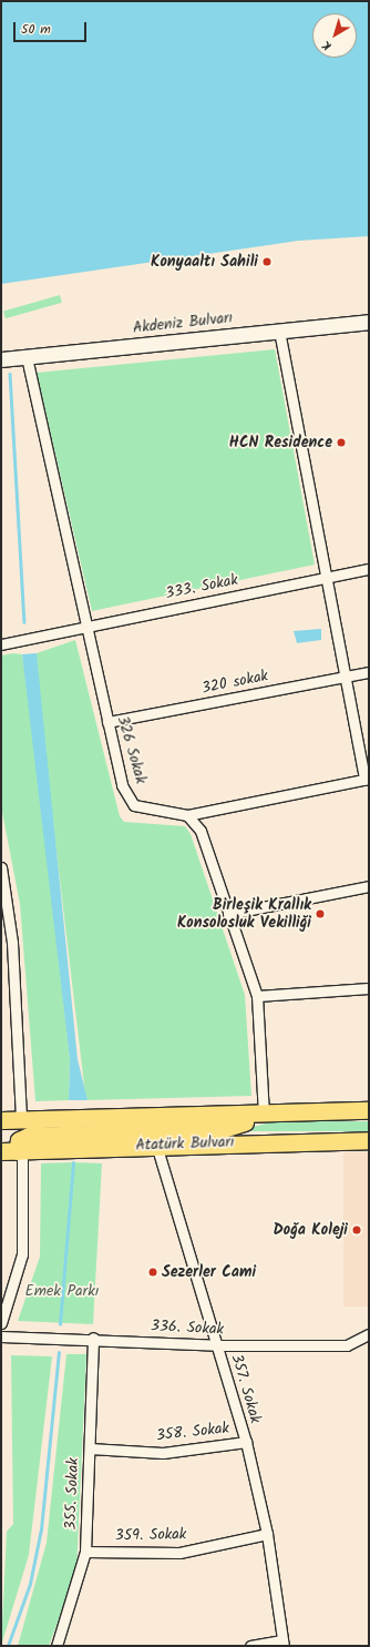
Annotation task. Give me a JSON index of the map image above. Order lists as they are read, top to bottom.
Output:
{
  "streets": {
    "main road": ["Akdeniz Bulvarı", "Atatürk Bulvarı"],
    "street": [
      "333. Sokak",
      "320 sokak",
      "326 Sokak",
      "336. Sokak",
      "357. Sokak",
      "358. Sokak",
      "355. Sokak",
      "359. Sokak"
    ]
  },
  "crossings": [
    ["Akdeniz Bulvarı", "326 Sokak"],
    ["333. Sokak", "326 Sokak"],
    ["320 sokak", "326 Sokak"],
    ["Atatürk Bulvarı", "357. Sokak"],
    ["336. Sokak", "357. Sokak"],
    ["336. Sokak", "355. Sokak"],
    ["357. Sokak", "358. Sokak"],
    ["357. Sokak", "359. Sokak"],
    ["358. Sokak", "355. Sokak"],
    ["355. Sokak", "359. Sokak"]
  ],
  "parks": ["Emek Parkı"],
  "places": [
    "Konyaaltı Sahili",
    "HCN Residence",
    "Birleşik Krallık Konsolosluk Vekilliği",
    "Doğa Koleji",
    "Sezerler Cami"
  ],
  "scale_bar": "50 m",
  "north": "bottom left"
}
